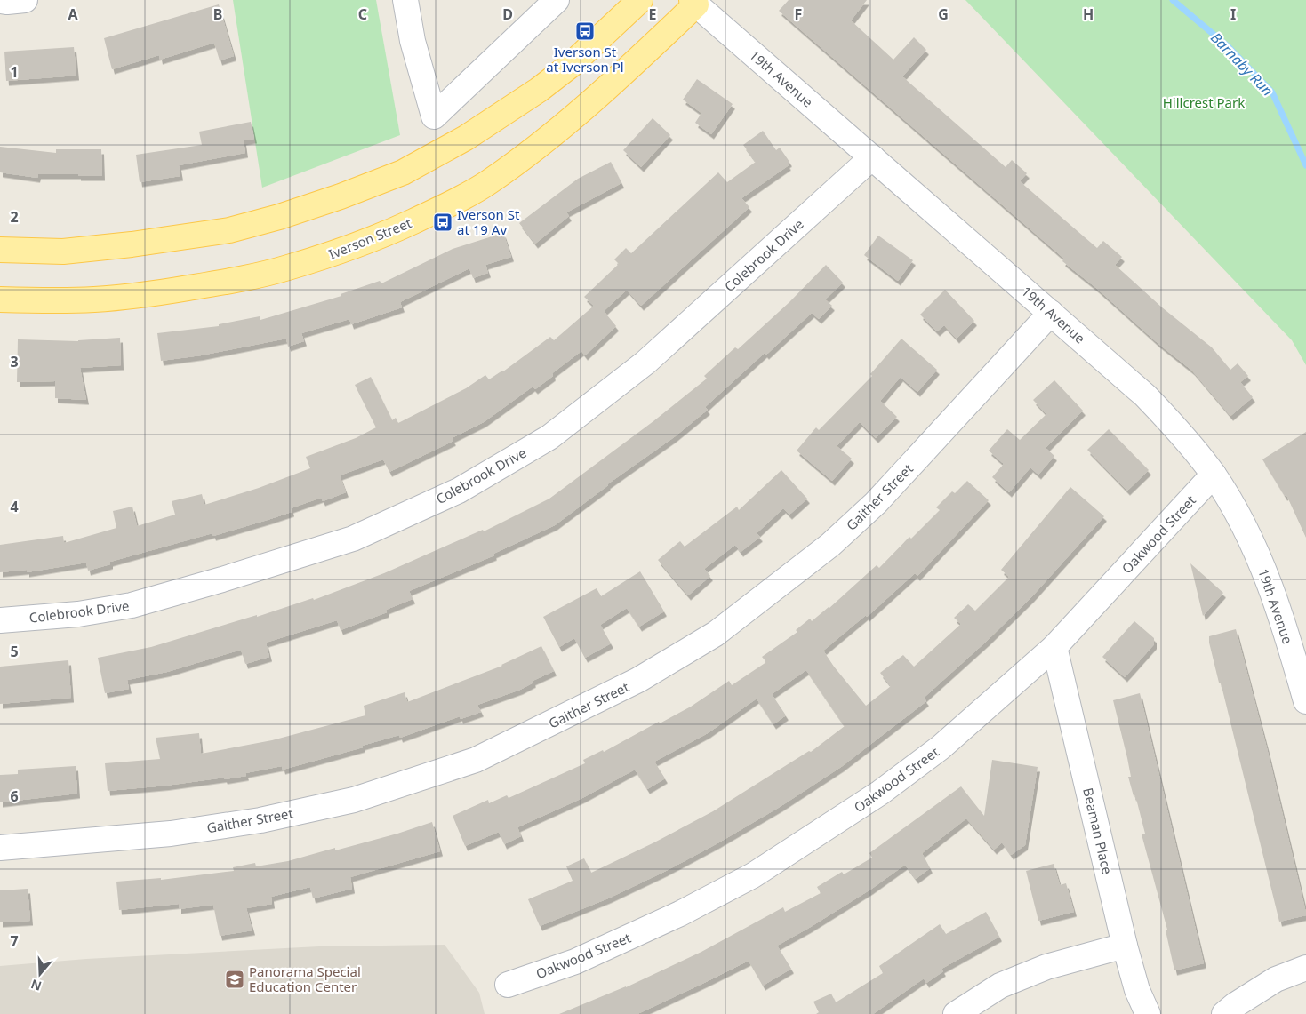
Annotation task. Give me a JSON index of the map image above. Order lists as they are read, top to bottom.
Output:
{
  "streets": {
    "main road": ["Iverson Street"],
    "street": [
      "19th Avenue",
      "Colebrook Drive",
      "Gaither Street",
      "Oakwood Street",
      "Beaman Place"
    ]
  },
  "crossings": [
    ["19th Avenue", "Iverson Street"],
    ["19th Avenue", "Colebrook Drive"],
    ["19th Avenue", "Gaither Street"],
    ["19th Avenue", "Oakwood Street"],
    ["Oakwood Street", "Beaman Place"]
  ],
  "water": ["Barnaby Run"],
  "parks": ["Hillcrest Park"],
  "places": {
    "bus stop": ["Iverson St at Iverson Pl", "Iverson St at 19 Av"],
    "school or university": ["Panorama Special Education Center"]
  },
  "north": "bottom",
  "grid": {
    "columns": [
      "A",
      "B",
      "C",
      "D",
      "E",
      "F",
      "G",
      "H",
      "I"
    ],
    "rows": [
      "1",
      "2",
      "3",
      "4",
      "5",
      "6",
      "7"
    ]
  }
}
